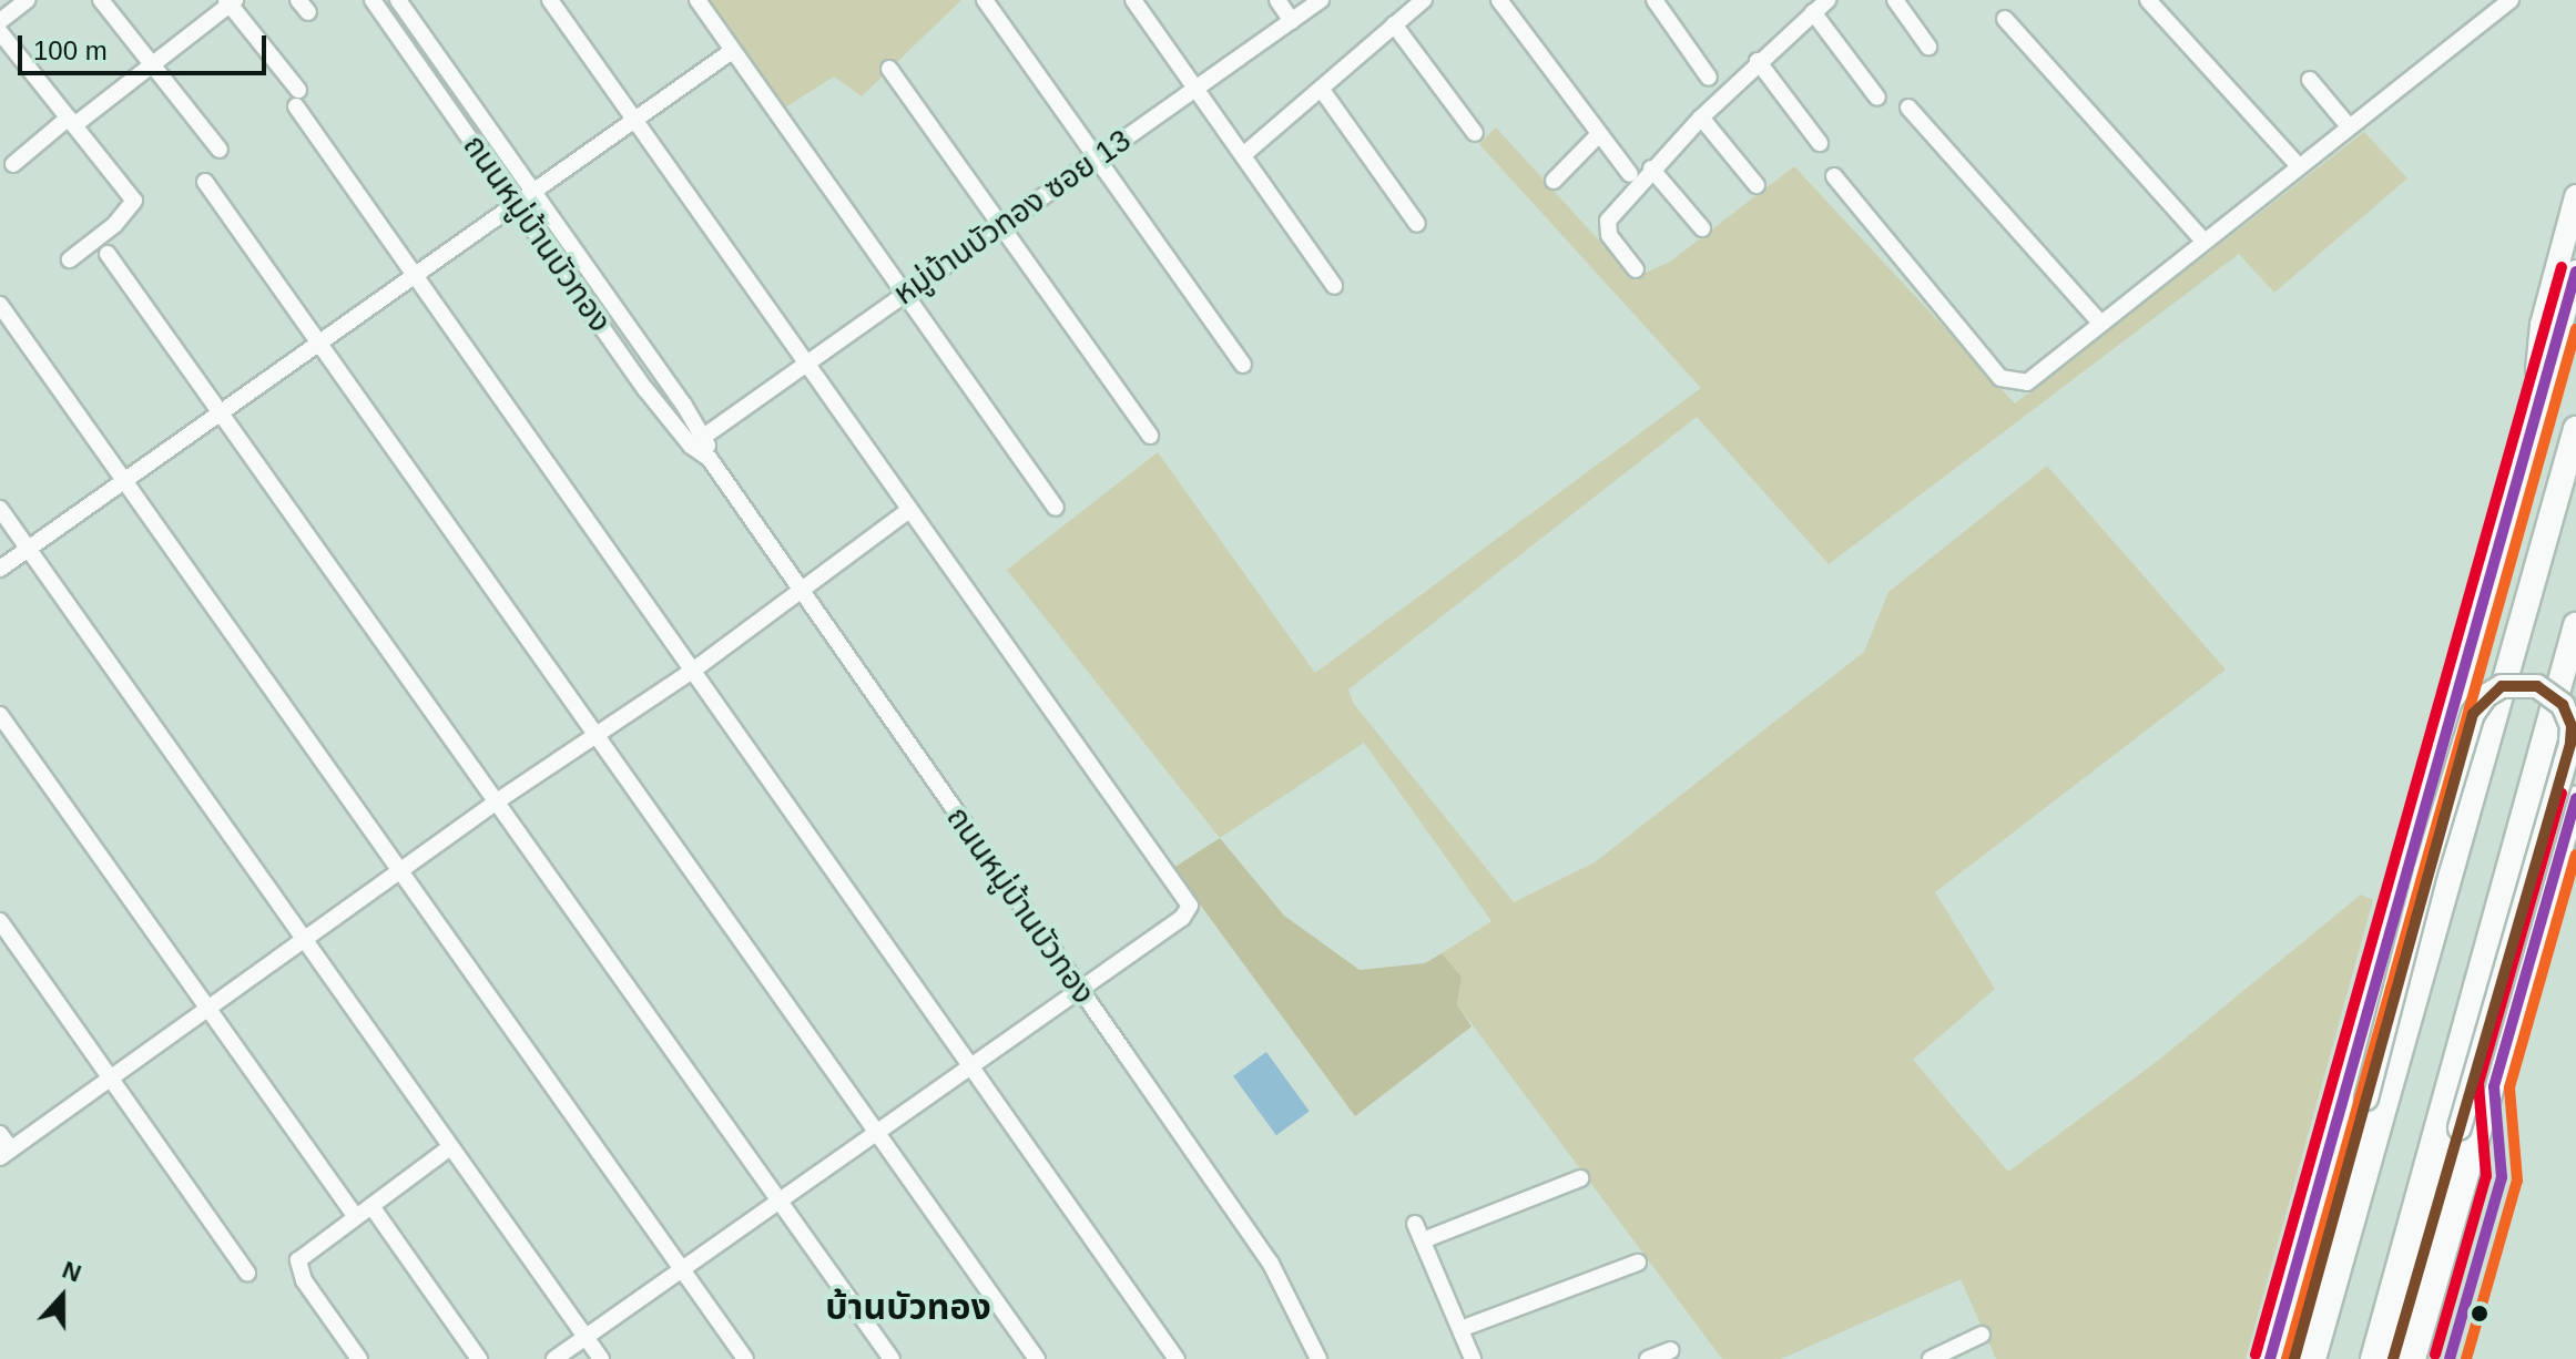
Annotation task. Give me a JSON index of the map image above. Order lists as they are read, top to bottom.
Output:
{
  "streets": {
    "street": ["หมู่บ้านบัวทอง ซอย 13", "ถนนหมู่บ้านบัวทอง"]
  },
  "crossings": [
    ["หมู่บ้านบัวทอง ซอย 13", "ถนนหมู่บ้านบัวทอง"]
  ],
  "districts": ["บ้านบัวทอง"],
  "scale_bar": "100 m",
  "north": "top"
}
